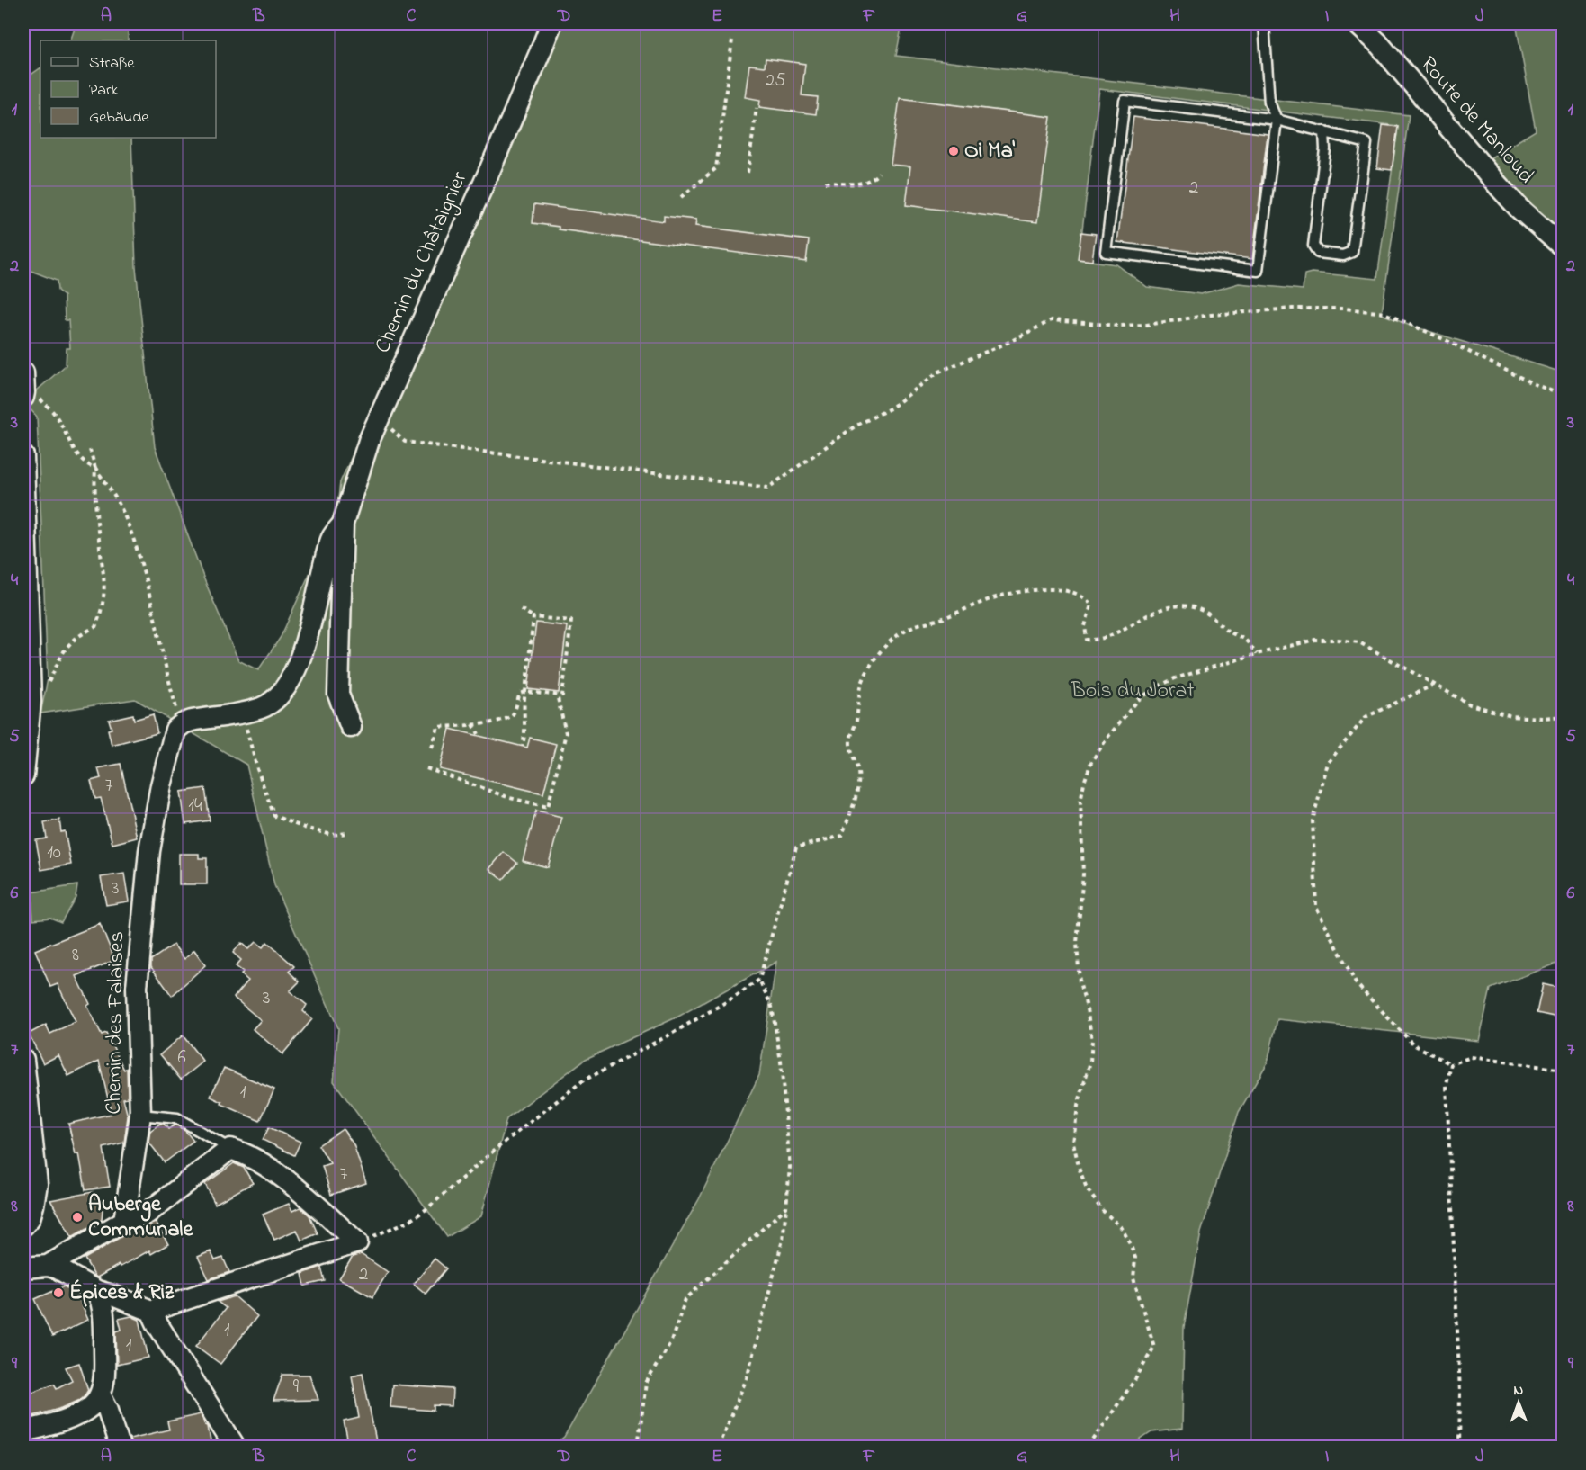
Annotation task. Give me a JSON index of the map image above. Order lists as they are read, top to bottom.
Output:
{
  "streets": {
    "street": ["Route de Manloud", "Chemin du Châtaignier", "Chemin des Falaises"]
  },
  "crossings": [
    ["Chemin du Châtaignier", "Chemin des Falaises"]
  ],
  "parks": ["Bois du Jorat"],
  "places": ["Oi Ma'", "Auberge Communale", "Épices & Riz"],
  "house_numbers": [
    "25",
    "2",
    "7",
    "14",
    "10",
    "3",
    "8",
    "3",
    "6",
    "1",
    "7",
    "2",
    "1",
    "1",
    "9"
  ],
  "legend": ["Straße", "Park", "Gebäude"],
  "north": "top",
  "grid": {
    "columns": [
      "A",
      "B",
      "C",
      "D",
      "E",
      "F",
      "G",
      "H",
      "I",
      "J"
    ],
    "rows": [
      "1",
      "2",
      "3",
      "4",
      "5",
      "6",
      "7",
      "8",
      "9"
    ]
  }
}
